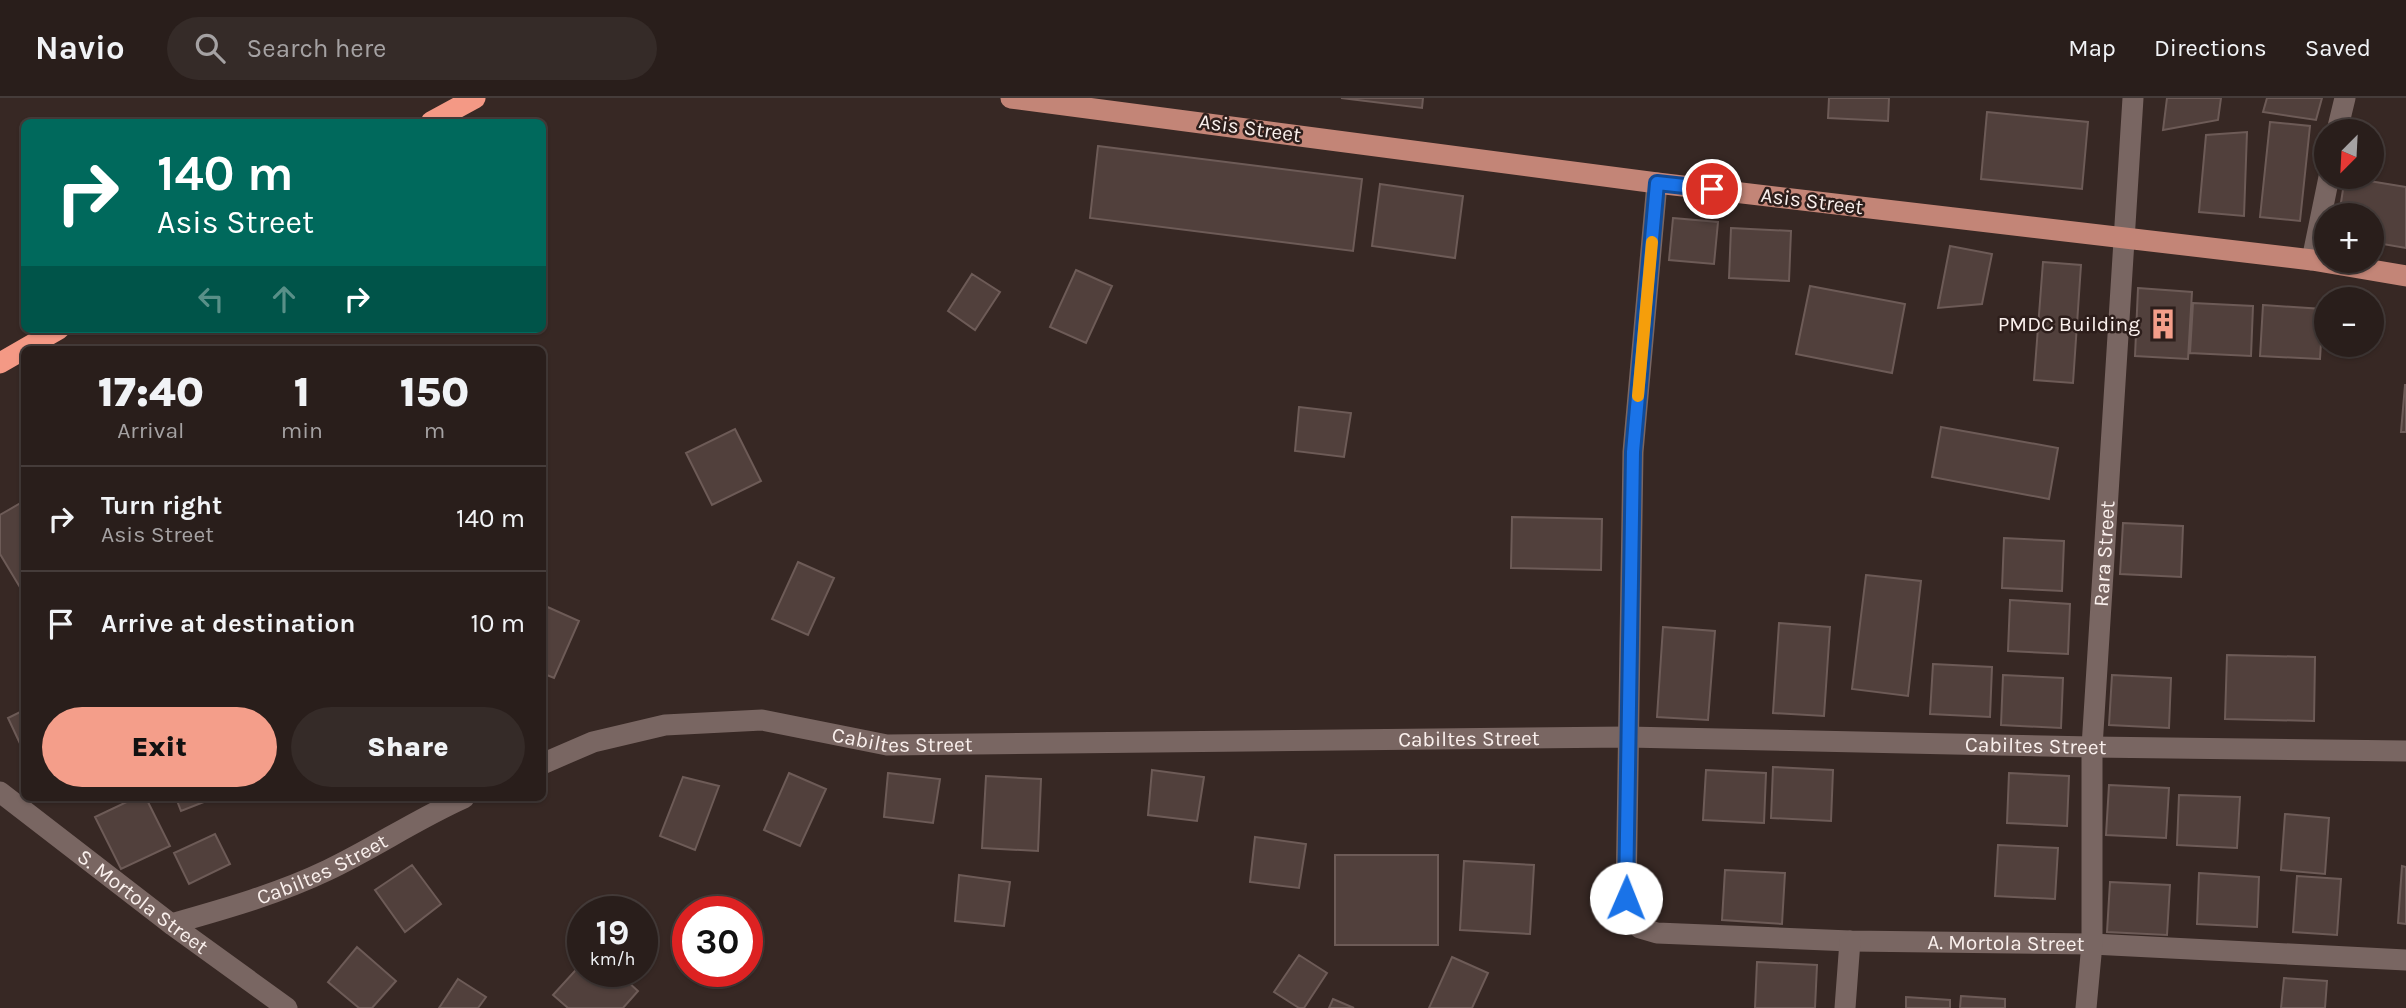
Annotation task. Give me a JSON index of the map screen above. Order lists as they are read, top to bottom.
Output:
{
  "streets": {
    "main road": ["Asis Street"],
    "street": [
      "Rara Street",
      "Cabiltes Street",
      "S. Mortola Street",
      "A. Mortola Street"
    ]
  },
  "crossings": [
    ["Asis Street", "Rara Street"],
    ["Rara Street", "Cabiltes Street"],
    ["Rara Street", "A. Mortola Street"],
    ["Cabiltes Street", "S. Mortola Street"],
    ["Cabiltes Street", "A. Mortola Street"]
  ],
  "places": {
    "building": ["PMDC Building"]
  },
  "north": "bottom left",
  "page": {
    "header": "Navio",
    "search": "Search here",
    "nav": ["Map", "Directions", "Saved"],
    "map_buttons": ["+", "−"],
    "turn": ["140 m", "Asis Street"],
    "eta": [
      "17:40",
      "Arrival",
      "1",
      "min",
      "150",
      "m"
    ],
    "list": [
      {
        "name": "Turn right",
        "note": "Asis Street",
        "value": "140 m"
      },
      {
        "name": "Arrive at destination",
        "value": "10 m"
      }
    ],
    "buttons": ["Exit", "Share"],
    "speed": "19 km/h",
    "limit": "30"
  }
}
